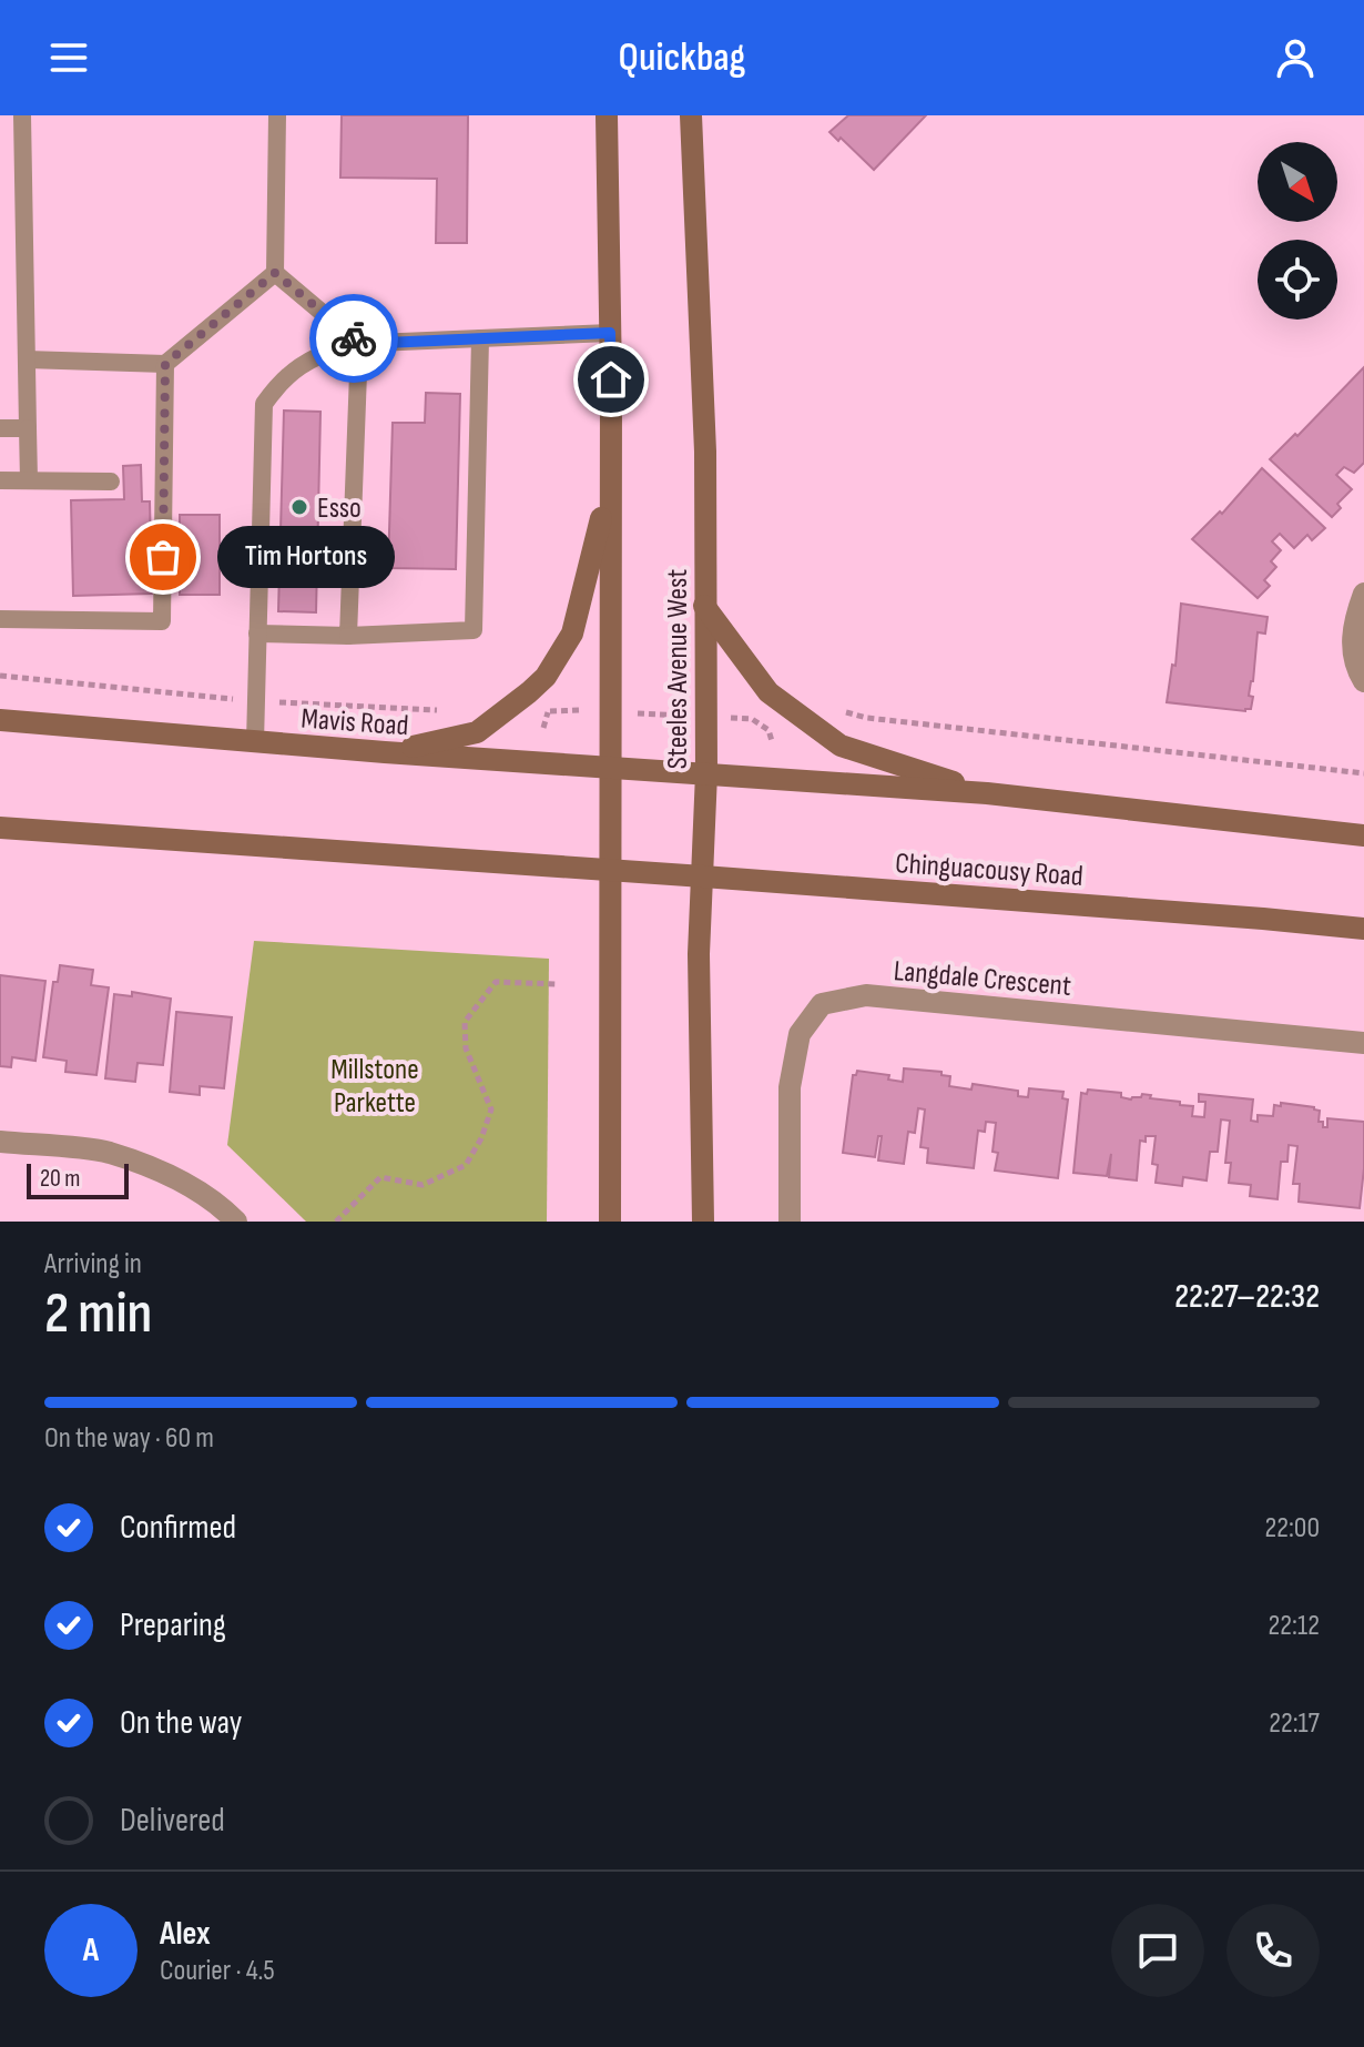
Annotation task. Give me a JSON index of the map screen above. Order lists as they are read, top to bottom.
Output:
{
  "streets": {
    "main road": ["Steeles Avenue West", "Mavis Road", "Chinguacousy Road"],
    "street": ["Langdale Crescent"]
  },
  "crossings": [
    ["Steeles Avenue West", "Mavis Road"],
    ["Steeles Avenue West", "Chinguacousy Road"]
  ],
  "parks": ["Millstone Parkette"],
  "places": ["Esso", "Tim Hortons"],
  "scale_bar": "20 m",
  "north": "bottom right",
  "page": {
    "header": "Quickbag",
    "bubble": "Tim Hortons",
    "scale": "20 m",
    "heading": ["2 min", "Arriving in", "22:27–22:32"],
    "panel": ["Alex", "Courier · 4.5"],
    "bar": "On the way · 60 m",
    "list": [
      ["Confirmed", "22:00"],
      ["Preparing", "22:12"],
      ["On the way", "22:17"],
      "Delivered"
    ],
    "round": "A"
  }
}
